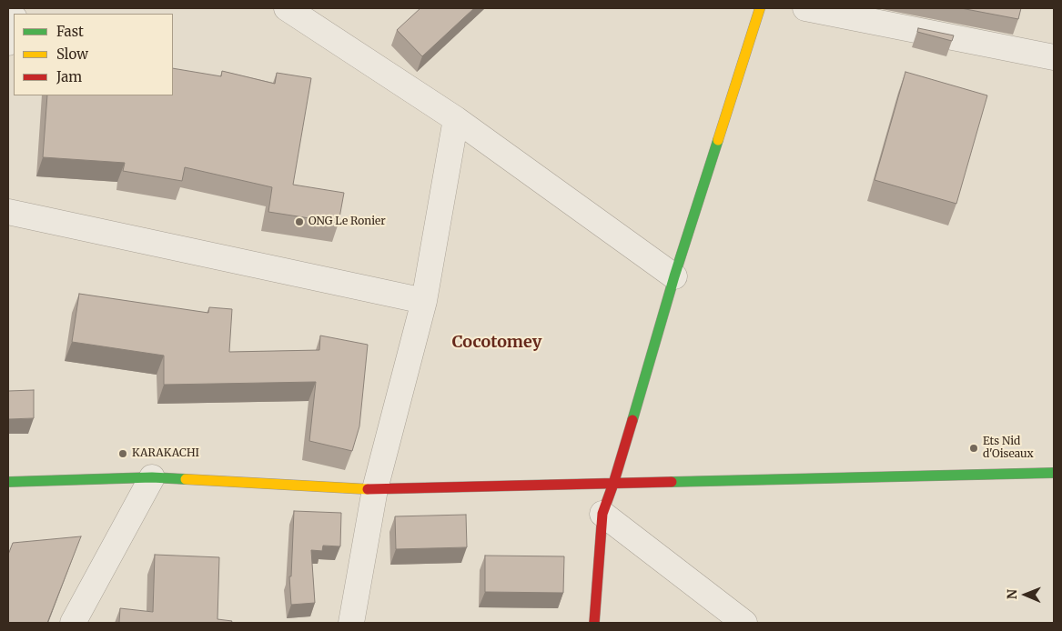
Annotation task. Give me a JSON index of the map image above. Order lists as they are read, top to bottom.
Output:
{
  "districts": ["Cocotomey"],
  "places": ["ONG Le Ronier", "Ets Nid d'Oiseaux", "KARAKACHI"],
  "legend": ["Fast", "Slow", "Jam"],
  "north": "left"
}
